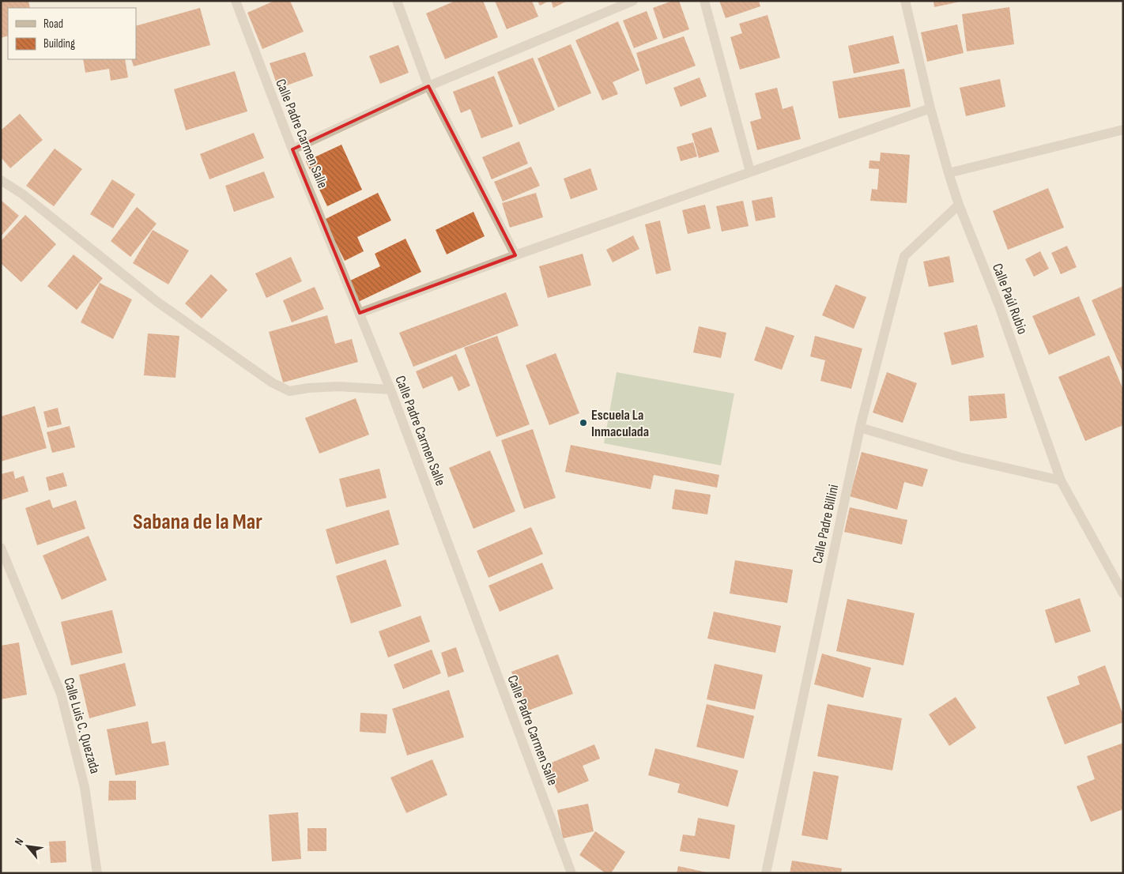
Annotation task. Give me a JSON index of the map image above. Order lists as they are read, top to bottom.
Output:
{
  "streets": {
    "street": [
      "Calle Padre Carmen Salle",
      "Calle Paúl Rubio",
      "Calle Padre Billini",
      "Calle Luis C. Quezada"
    ]
  },
  "crossings": [
    ["Calle Paúl Rubio", "Calle Padre Billini"]
  ],
  "districts": ["Sabana de la Mar"],
  "places": ["Escuela La Inmaculada"],
  "legend": ["Road", "Building"],
  "north": "top left"
}
